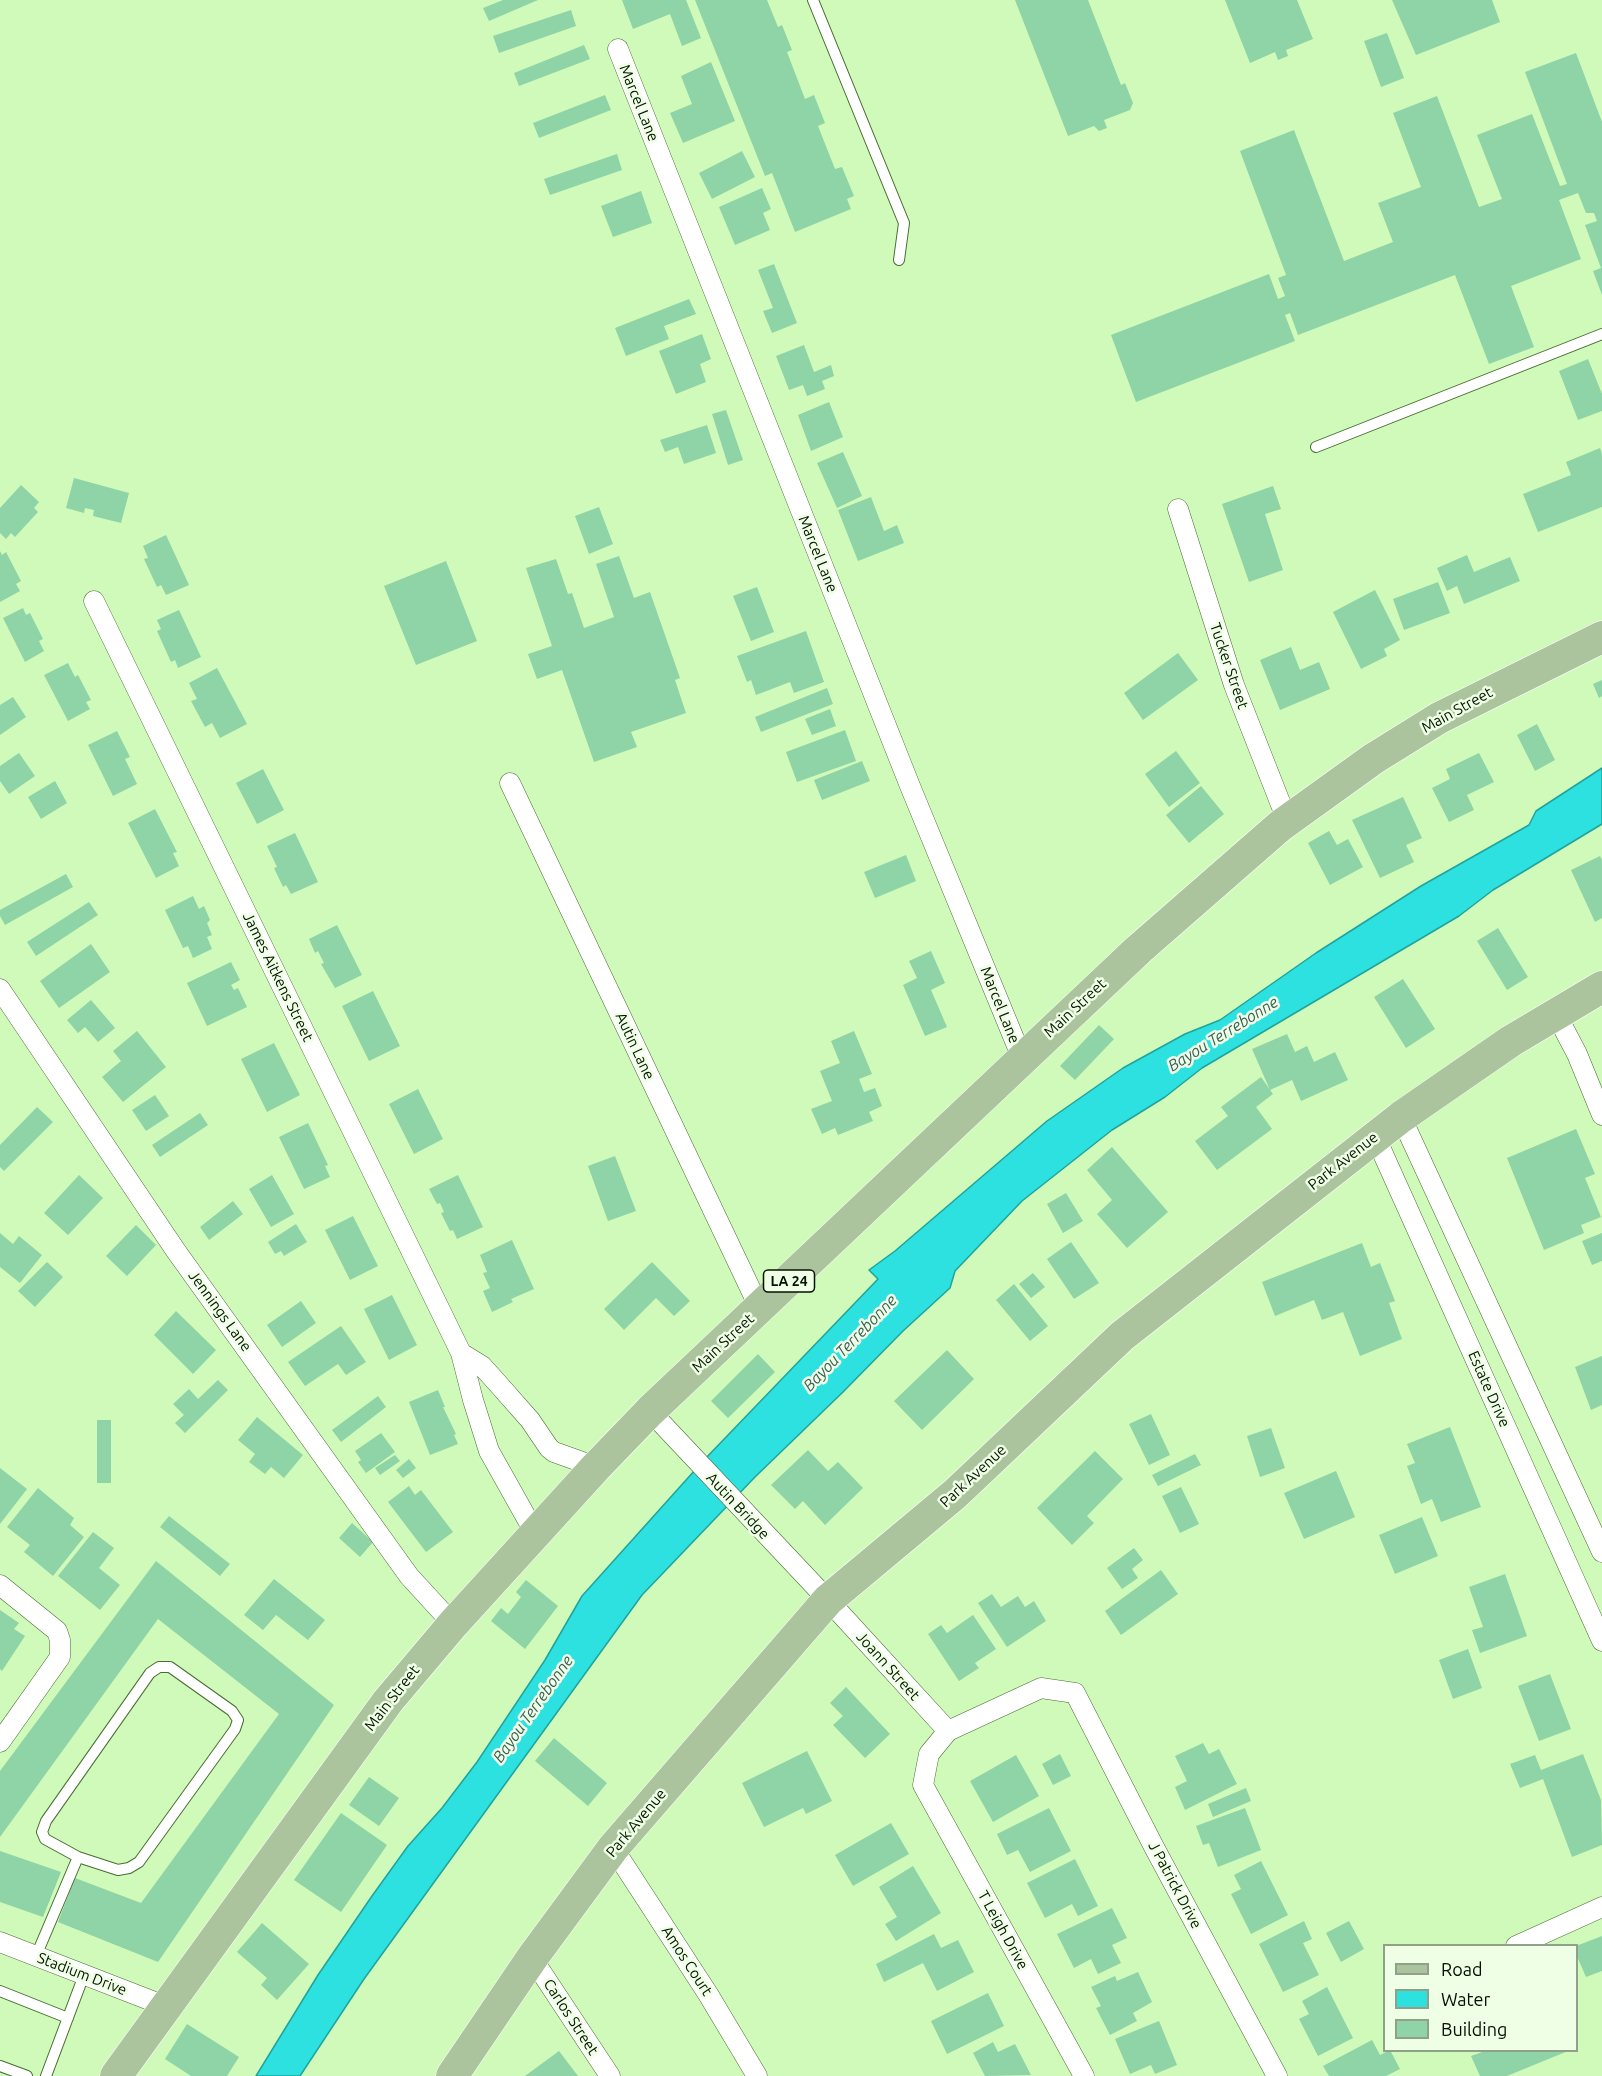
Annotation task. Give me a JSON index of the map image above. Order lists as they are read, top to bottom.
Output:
{
  "streets": {
    "main road": ["Main Street", "Park Avenue", "LA 24"],
    "street": [
      "Marcel Lane",
      "Tucker Street",
      "James Aitkens Street",
      "Autin Lane",
      "Jennings Lane",
      "Estate Drive",
      "Autin Bridge",
      "Joann Street",
      "J Patrick Drive",
      "T Leigh Drive",
      "Amos Court",
      "Stadium Drive",
      "Carlos Street"
    ]
  },
  "crossings": [
    ["Marcel Lane", "Main Street"],
    ["Tucker Street", "Main Street"],
    ["Main Street", "James Aitkens Street"],
    ["Main Street", "Autin Lane"],
    ["Main Street", "Jennings Lane"],
    ["Main Street", "Autin Bridge"],
    ["Main Street", "Stadium Drive"],
    ["Park Avenue", "Estate Drive"],
    ["Park Avenue", "Autin Bridge"],
    ["Park Avenue", "Joann Street"],
    ["Park Avenue", "Amos Court"],
    ["Park Avenue", "Carlos Street"],
    ["Autin Bridge", "Joann Street"],
    ["Joann Street", "J Patrick Drive"],
    ["Joann Street", "T Leigh Drive"],
    ["J Patrick Drive", "T Leigh Drive"]
  ],
  "water": ["Bayou Terrebonne"],
  "legend": ["Road", "Water", "Building"]
}
